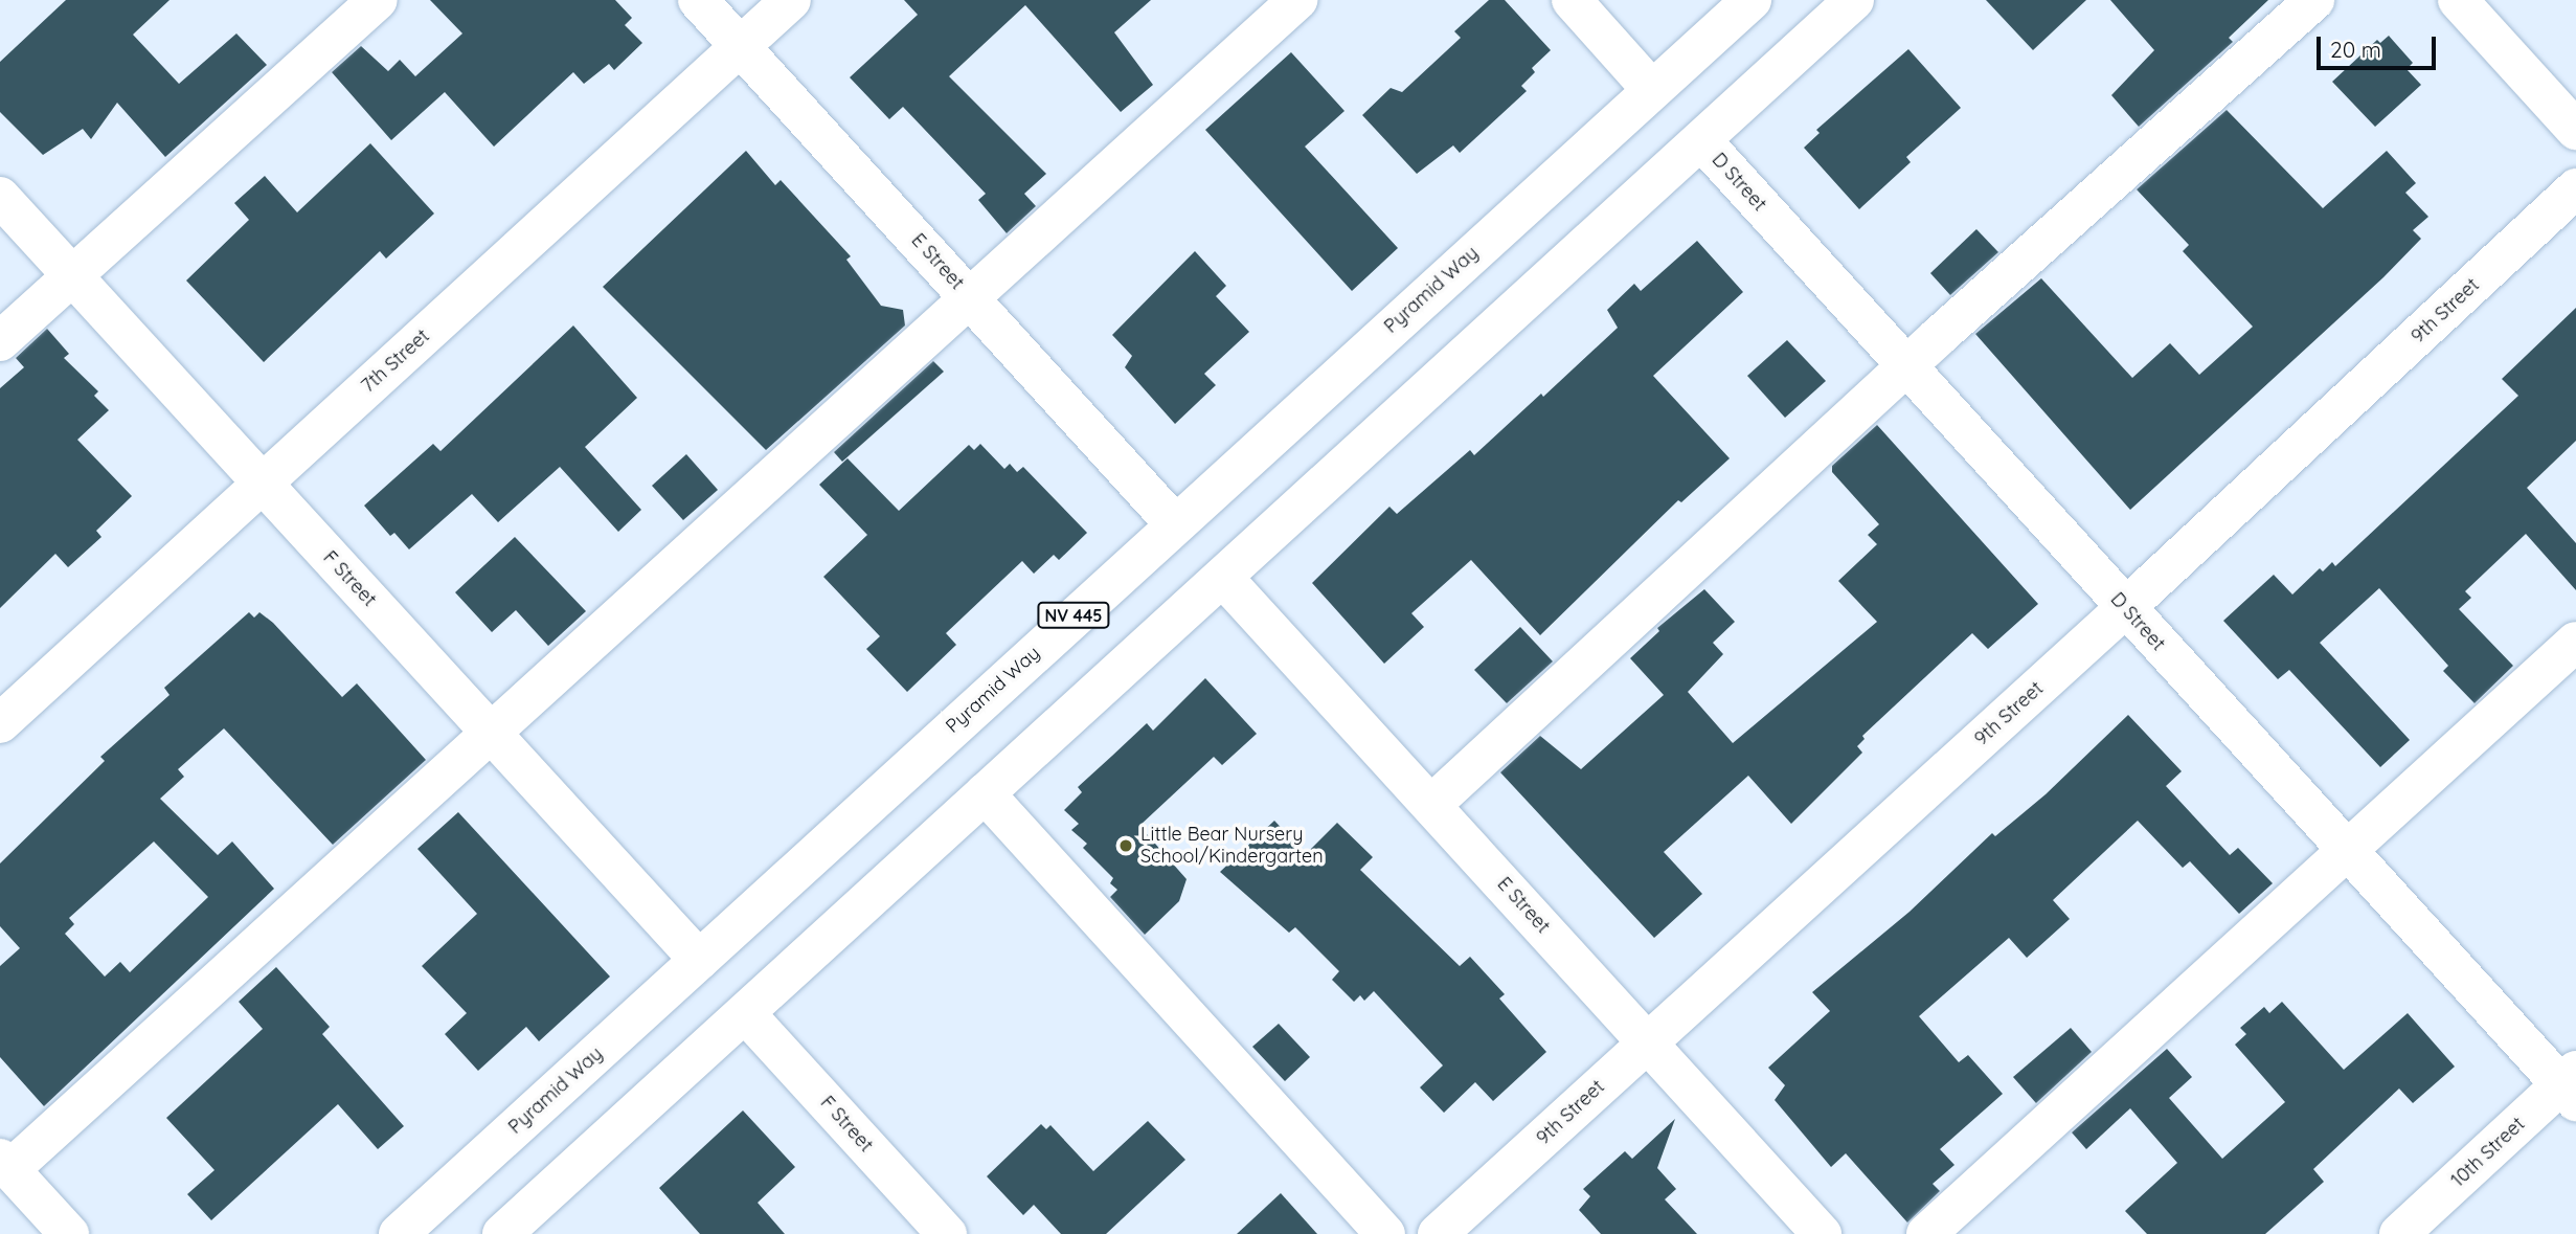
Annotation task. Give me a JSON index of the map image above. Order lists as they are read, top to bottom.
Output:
{
  "streets": {
    "street": [
      "D Street",
      "E Street",
      "Pyramid Way",
      "9th Street",
      "7th Street",
      "F Street",
      "NV 445",
      "10th Street"
    ]
  },
  "crossings": [
    ["D Street", "9th Street"],
    ["D Street", "10th Street"],
    ["E Street", "Pyramid Way"],
    ["E Street", "9th Street"],
    ["E Street", "7th Street"],
    ["Pyramid Way", "F Street"],
    ["7th Street", "F Street"]
  ],
  "places": ["Little Bear Nursery School/Kindergarten"],
  "scale_bar": "20 m"
}
